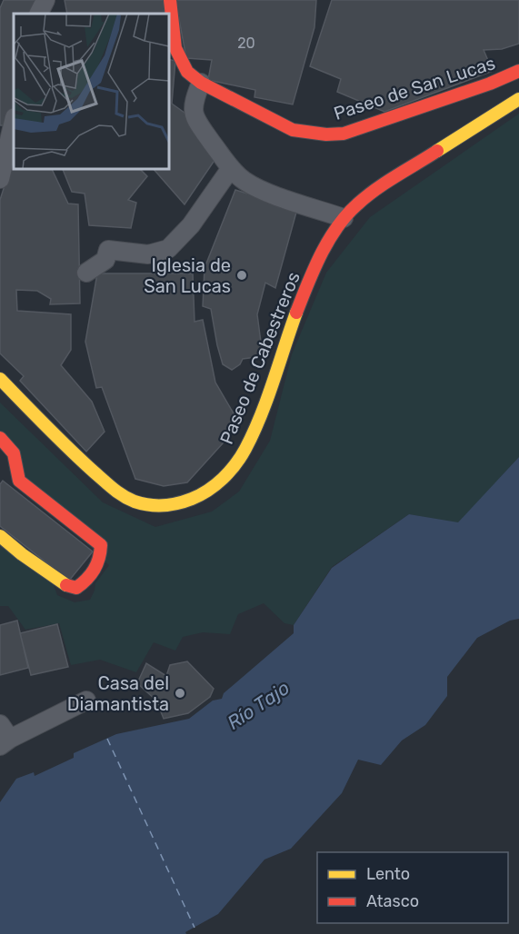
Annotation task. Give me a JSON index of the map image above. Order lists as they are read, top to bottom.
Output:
{
  "streets": {
    "street": ["Paseo de San Lucas", "Paseo de Cabestreros"]
  },
  "water": ["Río Tajo"],
  "places": ["Iglesia de San Lucas", "Casa del Diamantista"],
  "house_numbers": ["20"],
  "legend": ["Lento", "Atasco"]
}
